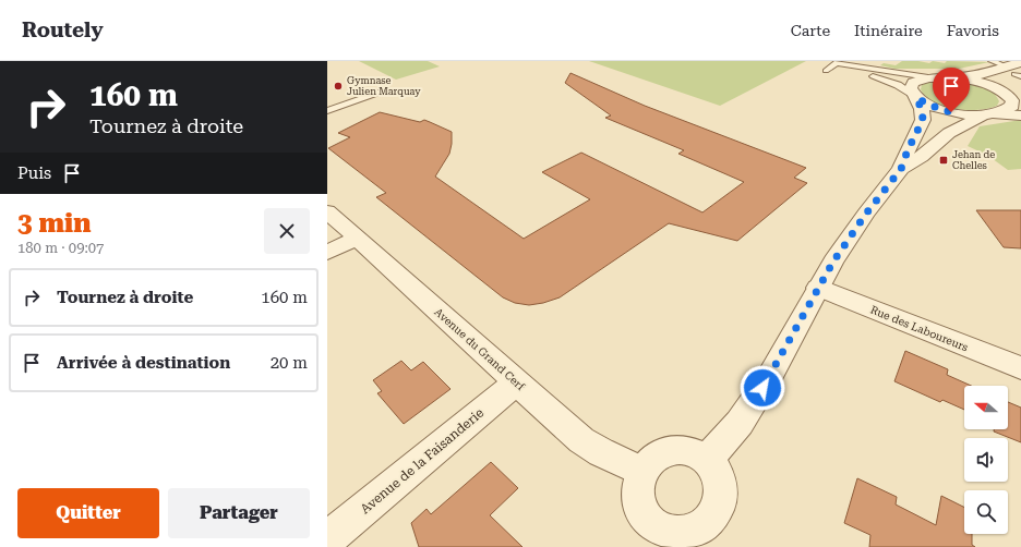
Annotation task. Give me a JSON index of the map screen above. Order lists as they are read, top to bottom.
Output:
{
  "streets": {
    "street": ["Rue des Laboureurs", "Avenue du Grand Cerf", "Avenue de la Faisanderie"]
  },
  "crossings": [
    ["Avenue du Grand Cerf", "Avenue de la Faisanderie"]
  ],
  "places": {
    "other": ["Gymnase Julien Marquay"],
    "transit": ["Jehan de Chelles"]
  },
  "north": "left",
  "page": {
    "header": "Routely",
    "nav": ["Carte", "Itinéraire", "Favoris"],
    "turn": ["160 m", "Tournez à droite"],
    "then": "Puis",
    "heading": ["3 min", "180 m · 09:07"],
    "list": [
      {
        "name": "Tournez à droite",
        "value": "160 m"
      },
      {
        "name": "Arrivée à destination",
        "value": "20 m"
      }
    ],
    "buttons": ["Quitter", "Partager"]
  }
}
